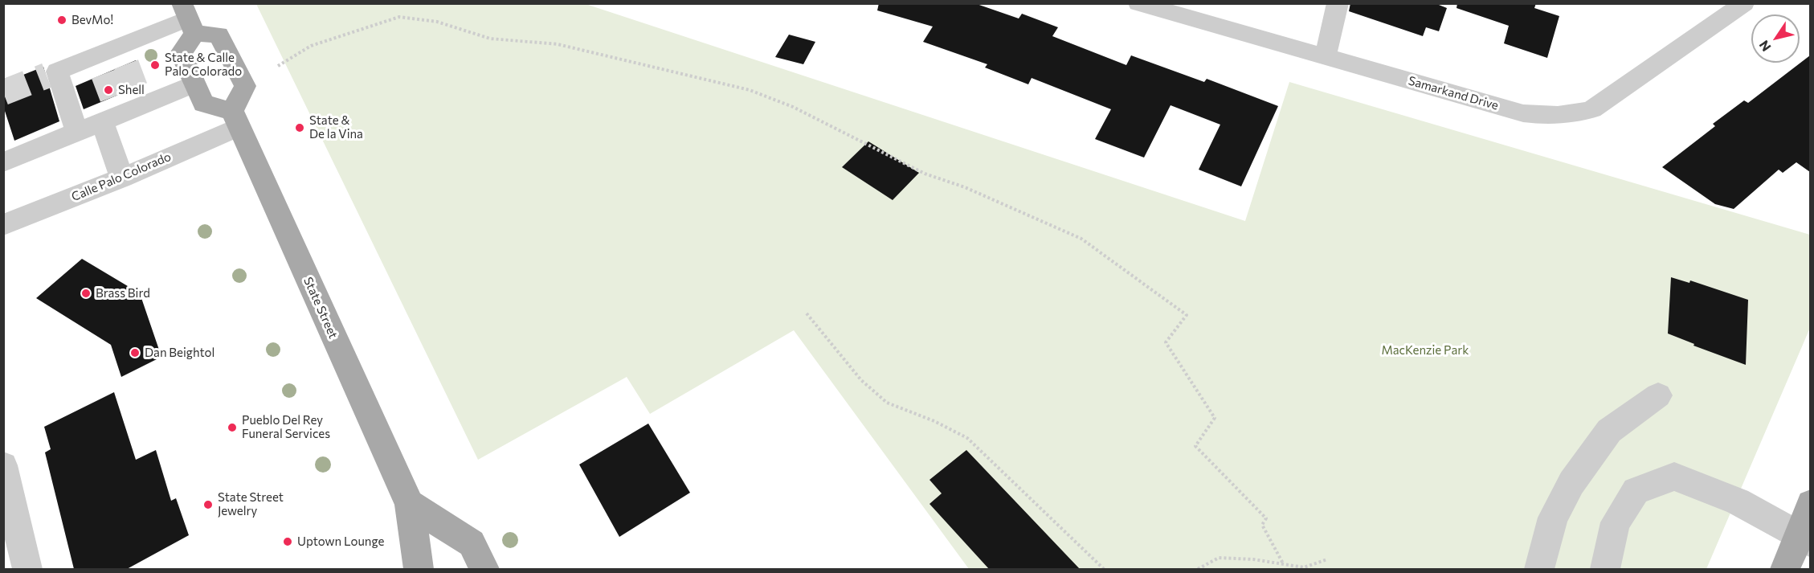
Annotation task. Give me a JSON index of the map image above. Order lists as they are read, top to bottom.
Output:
{
  "streets": {
    "main road": ["State Street"],
    "street": ["Samarkand Drive", "Calle Palo Colorado"]
  },
  "crossings": [
    ["Calle Palo Colorado", "State Street"]
  ],
  "parks": ["MacKenzie Park"],
  "places": [
    "BevMo!",
    "State & Calle Palo Colorado",
    "Shell",
    "State & De la Vina",
    "Brass Bird",
    "Dan Beightol",
    "Pueblo Del Rey Funeral Services",
    "State Street Jewelry",
    "Uptown Lounge"
  ],
  "north": "bottom left"
}
